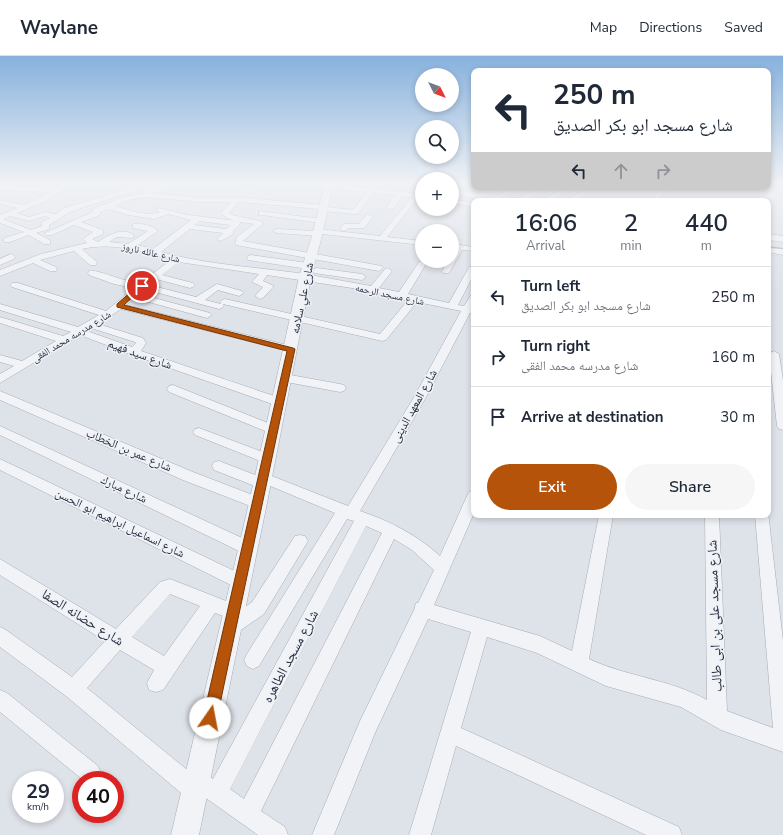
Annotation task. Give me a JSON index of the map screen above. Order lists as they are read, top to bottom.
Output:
{
  "streets": {
    "street": [
      "شارع عائله ناروز",
      "شارع مسجد الرحمه",
      "شارع علي سلامه",
      "شارع مدرسه محمد الفقى",
      "شارع سيد فهيم",
      "شارع المعهد الدينى",
      "شارع عمر بن الخطاب",
      "شارع مبارك",
      "شارع اسماعيل ابراهيم ابو الحسن",
      "شارع مسجد على بن ابى طالب",
      "شارع حضانه الصفا",
      "شارع مسجد الطاهره"
    ]
  },
  "crossings": [
    ["شارع عائله ناروز", "شارع مسجد الرحمه"],
    ["شارع عائله ناروز", "شارع علي سلامه"],
    ["شارع عائله ناروز", "شارع مدرسه محمد الفقى"],
    ["شارع مسجد الرحمه", "شارع علي سلامه"],
    ["شارع مسجد الرحمه", "شارع المعهد الدينى"],
    ["شارع علي سلامه", "شارع سيد فهيم"],
    ["شارع علي سلامه", "شارع عمر بن الخطاب"],
    ["شارع علي سلامه", "شارع مبارك"],
    ["شارع علي سلامه", "شارع اسماعيل ابراهيم ابو الحسن"],
    ["شارع مدرسه محمد الفقى", "شارع سيد فهيم"],
    ["شارع المعهد الدينى", "شارع مسجد الطاهره"]
  ],
  "north": "bottom right",
  "page": {
    "header": "Waylane",
    "nav": ["Map", "Directions", "Saved"],
    "map_buttons": ["+", "−"],
    "turn": ["250 m", "شارع مسجد ابو بكر الصديق"],
    "eta": [
      "16:06",
      "Arrival",
      "2",
      "min",
      "440",
      "m"
    ],
    "list": [
      {
        "name": "Turn left",
        "note": "شارع مسجد ابو بكر الصديق",
        "value": "250 m"
      },
      {
        "name": "Turn right",
        "note": "شارع مدرسه محمد الفقى",
        "value": "160 m"
      },
      {
        "name": "Arrive at destination",
        "value": "30 m"
      }
    ],
    "buttons": ["Exit", "Share"],
    "speed": "29 km/h",
    "limit": "40"
  }
}
